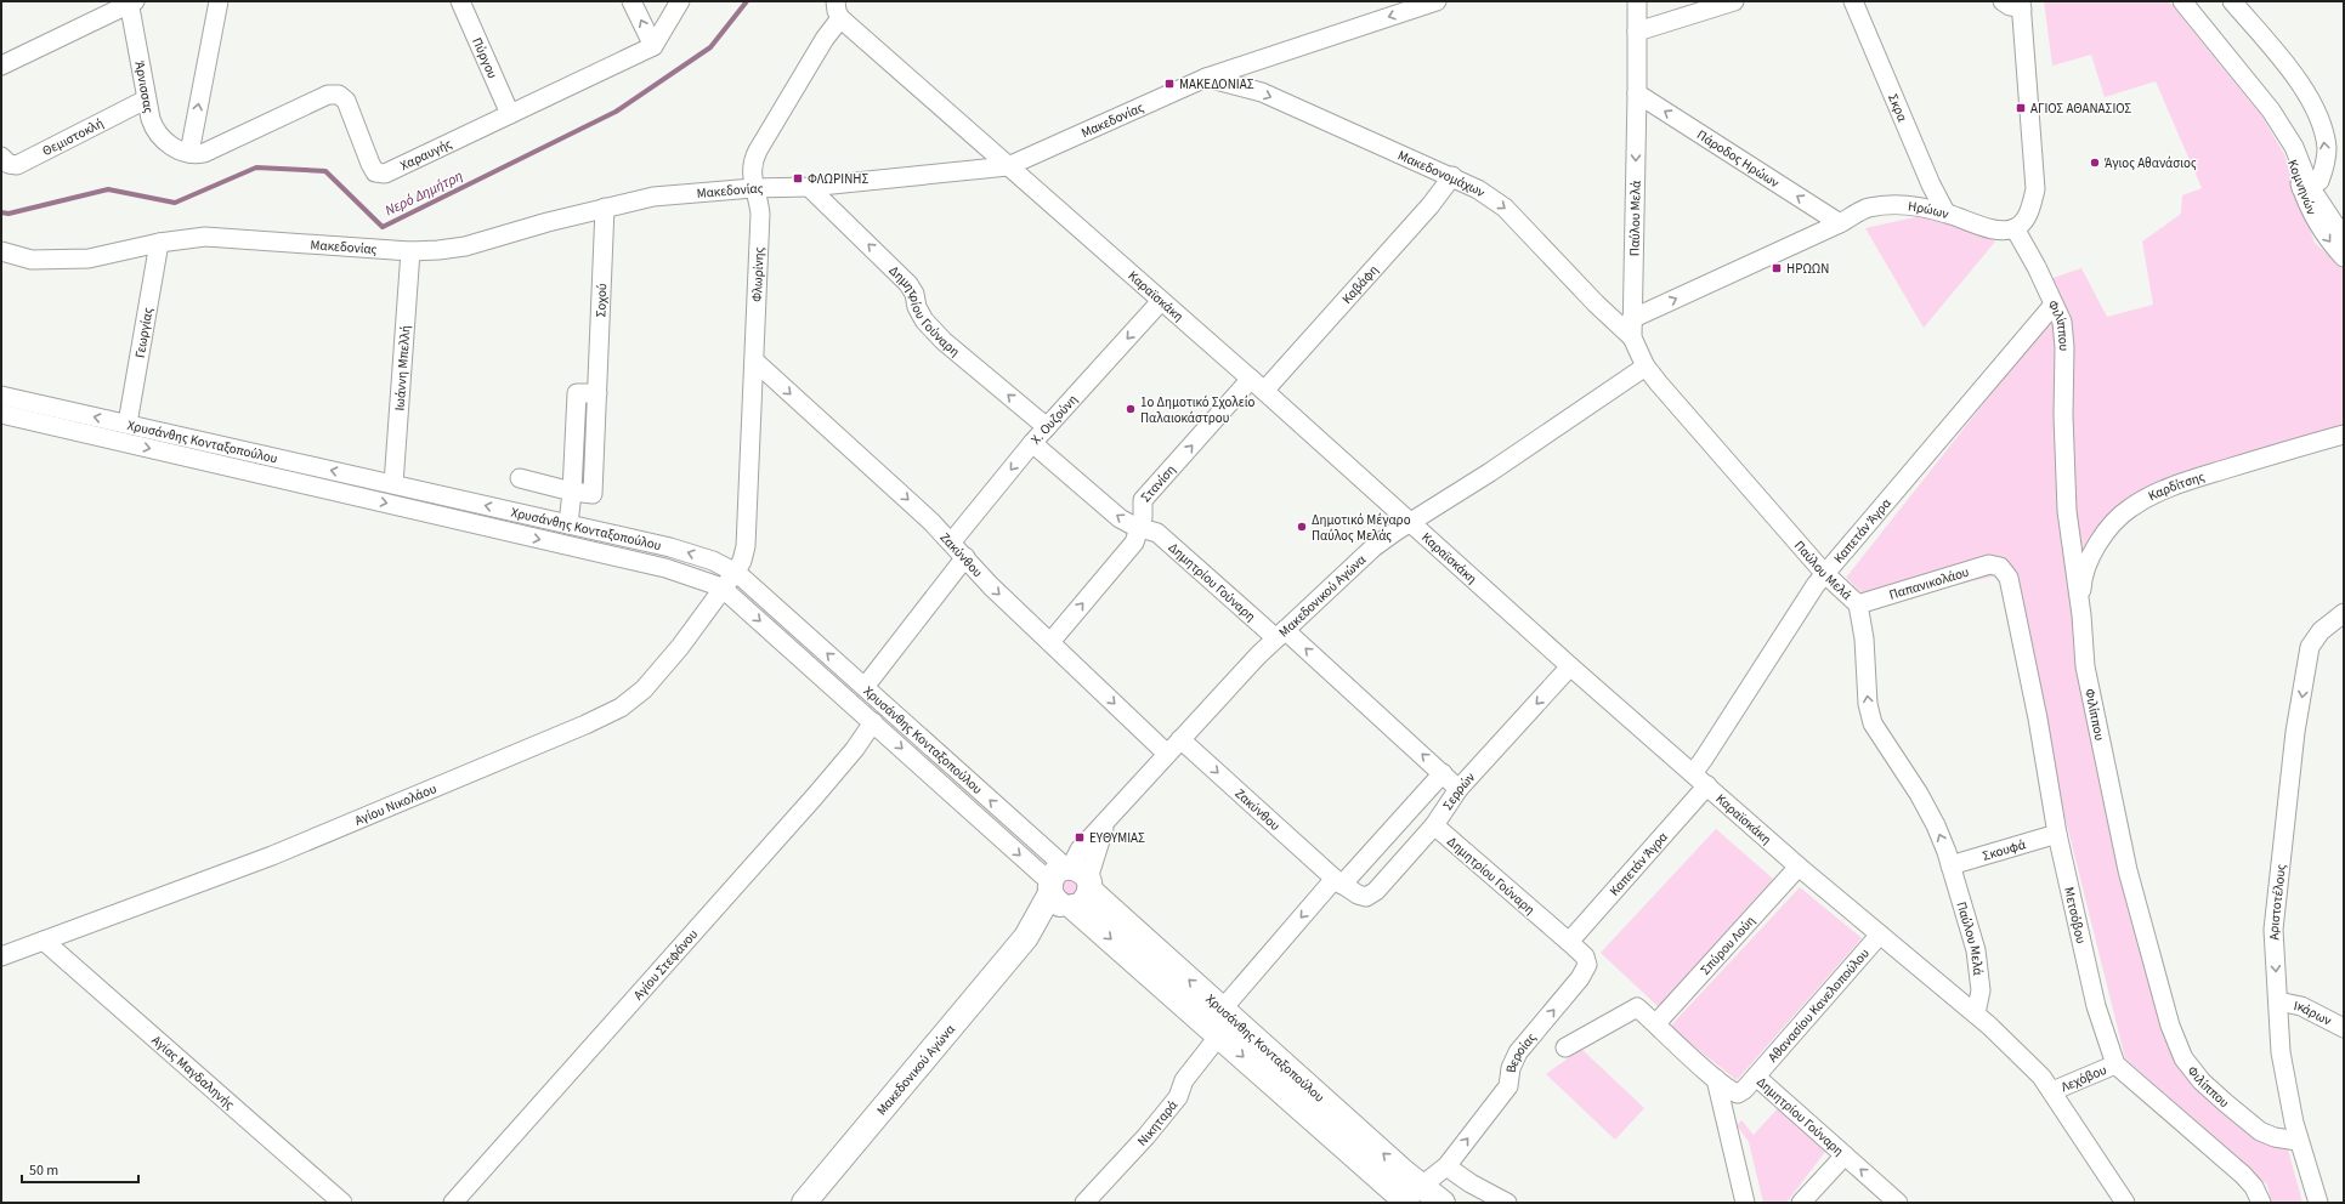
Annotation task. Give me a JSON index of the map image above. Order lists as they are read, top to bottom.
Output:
{
  "streets": {
    "main road": ["Χρυσάνθης Κονταξοπούλου", "Μακεδονικού Αγώνα"],
    "street": [
      "Πύργου",
      "Άρνισσας",
      "Σκρα",
      "Μακεδονίας",
      "Θεμιστοκλή",
      "Χαραυγής",
      "Πάροδος Ηρώων",
      "Μακεδονομάχων",
      "Κομνηνών",
      "Ηρώων",
      "Παύλου Μελά",
      "Φλωρίνης",
      "Καβάφη",
      "Καραϊσκάκη",
      "Σοχού",
      "Δημητρίου Γούναρη",
      "Φιλίππου",
      "Γεωργίας",
      "Ιωάννη Μπελλή",
      "Χ. Ουζούνη",
      "Στανίση",
      "Καρδίτσης",
      "Καπετάν Άγρα",
      "Ζακύνθου",
      "Παπανικολάου",
      "Σερρών",
      "Αγίου Νικολάου",
      "Σκουφά",
      "Αριστοτέλους",
      "Μετσόβου",
      "Σπύρου Λούη",
      "Αγίου Στεφάνου",
      "Αθανασίου Κανελοπούλου",
      "Ικάρων",
      "Βεροίας",
      "Αγίας Μαγδαληνής",
      "Λεχόβου",
      "Νικηταρά"
    ]
  },
  "crossings": [
    ["Πύργου", "Χαραυγής"],
    ["Άρνισσας", "Θεμιστοκλή"],
    ["Άρνισσας", "Χαραυγής"],
    ["Σκρα", "Ηρώων"],
    ["Μακεδονίας", "Μακεδονομάχων"],
    ["Μακεδονίας", "Φλωρίνης"],
    ["Μακεδονίας", "Καραϊσκάκη"],
    ["Μακεδονίας", "Σοχού"],
    ["Μακεδονίας", "Δημητρίου Γούναρη"],
    ["Μακεδονίας", "Γεωργίας"],
    ["Μακεδονίας", "Ιωάννη Μπελλή"],
    ["Πάροδος Ηρώων", "Ηρώων"],
    ["Πάροδος Ηρώων", "Παύλου Μελά"],
    ["Μακεδονομάχων", "Παύλου Μελά"],
    ["Μακεδονομάχων", "Καβάφη"],
    ["Ηρώων", "Παύλου Μελά"],
    ["Ηρώων", "Φιλίππου"],
    ["Παύλου Μελά", "Καραϊσκάκη"],
    ["Παύλου Μελά", "Καπετάν Άγρα"],
    ["Παύλου Μελά", "Παπανικολάου"],
    ["Παύλου Μελά", "Μακεδονικού Αγώνα"],
    ["Παύλου Μελά", "Σκουφά"],
    ["Φλωρίνης", "Καραϊσκάκη"],
    ["Φλωρίνης", "Χρυσάνθης Κονταξοπούλου"],
    ["Φλωρίνης", "Ζακύνθου"],
    ["Φλωρίνης", "Αγίου Νικολάου"],
    ["Καβάφη", "Καραϊσκάκη"],
    ["Καβάφη", "Στανίση"],
    ["Καραϊσκάκη", "Χ. Ουζούνη"],
    ["Καραϊσκάκη", "Στανίση"],
    ["Καραϊσκάκη", "Καπετάν Άγρα"],
    ["Καραϊσκάκη", "Μακεδονικού Αγώνα"],
    ["Καραϊσκάκη", "Σερρών"],
    ["Καραϊσκάκη", "Σπύρου Λούη"],
    ["Καραϊσκάκη", "Αθανασίου Κανελοπούλου"],
    ["Δημητρίου Γούναρη", "Χ. Ουζούνη"],
    ["Δημητρίου Γούναρη", "Στανίση"],
    ["Δημητρίου Γούναρη", "Καπετάν Άγρα"],
    ["Δημητρίου Γούναρη", "Μακεδονικού Αγώνα"],
    ["Δημητρίου Γούναρη", "Σερρών"],
    ["Δημητρίου Γούναρη", "Σπύρου Λούη"],
    ["Δημητρίου Γούναρη", "Αθανασίου Κανελοπούλου"],
    ["Δημητρίου Γούναρη", "Βεροίας"],
    ["Φιλίππου", "Καρδίτσης"],
    ["Φιλίππου", "Καπετάν Άγρα"],
    ["Φιλίππου", "Αριστοτέλους"],
    ["Γεωργίας", "Χρυσάνθης Κονταξοπούλου"],
    ["Ιωάννη Μπελλή", "Χρυσάνθης Κονταξοπούλου"],
    ["Χ. Ουζούνη", "Ζακύνθου"],
    ["Χρυσάνθης Κονταξοπούλου", "Μακεδονικού Αγώνα"],
    ["Χρυσάνθης Κονταξοπούλου", "Σερρών"],
    ["Χρυσάνθης Κονταξοπούλου", "Αγίου Νικολάου"],
    ["Χρυσάνθης Κονταξοπούλου", "Αγίου Στεφάνου"],
    ["Χρυσάνθης Κονταξοπούλου", "Βεροίας"],
    ["Χρυσάνθης Κονταξοπούλου", "Νικηταρά"],
    ["Στανίση", "Ζακύνθου"],
    ["Ζακύνθου", "Μακεδονικού Αγώνα"],
    ["Ζακύνθου", "Σερρών"],
    ["Παπανικολάου", "Μετσόβου"],
    ["Αγίου Νικολάου", "Αγίας Μαγδαληνής"],
    ["Σκουφά", "Μετσόβου"],
    ["Αριστοτέλους", "Ικάρων"],
    ["Μετσόβου", "Λεχόβου"]
  ],
  "one_way": [
    "Πάροδος Ηρώων",
    "Μακεδονομάχων",
    "Ηρώων",
    "Δημητρίου Γούναρη",
    "Χ. Ουζούνη",
    "Στανίση",
    "Ζακύνθου",
    "Σερρών",
    "Αριστοτέλους",
    "Βεροίας"
  ],
  "water": ["Νερό Δημήτρη"],
  "places": {
    "transit": [
      "ΜΑΚΕΔΟΝΙΑΣ",
      "ΑΓΙΟΣ ΑΘΑΝΑΣΙΟΣ",
      "ΦΛΩΡΙΝΗΣ",
      "ΗΡΩΩΝ",
      "ΕΥΘΥΜΙΑΣ"
    ],
    "other": ["Άγιος Αθανάσιος", "1ο Δημοτικό Σχολείο Παλαιοκάστρου", "Δημοτικό Μέγαρο Παύλος Μελάς"]
  },
  "scale_bar": "50 m"
}
